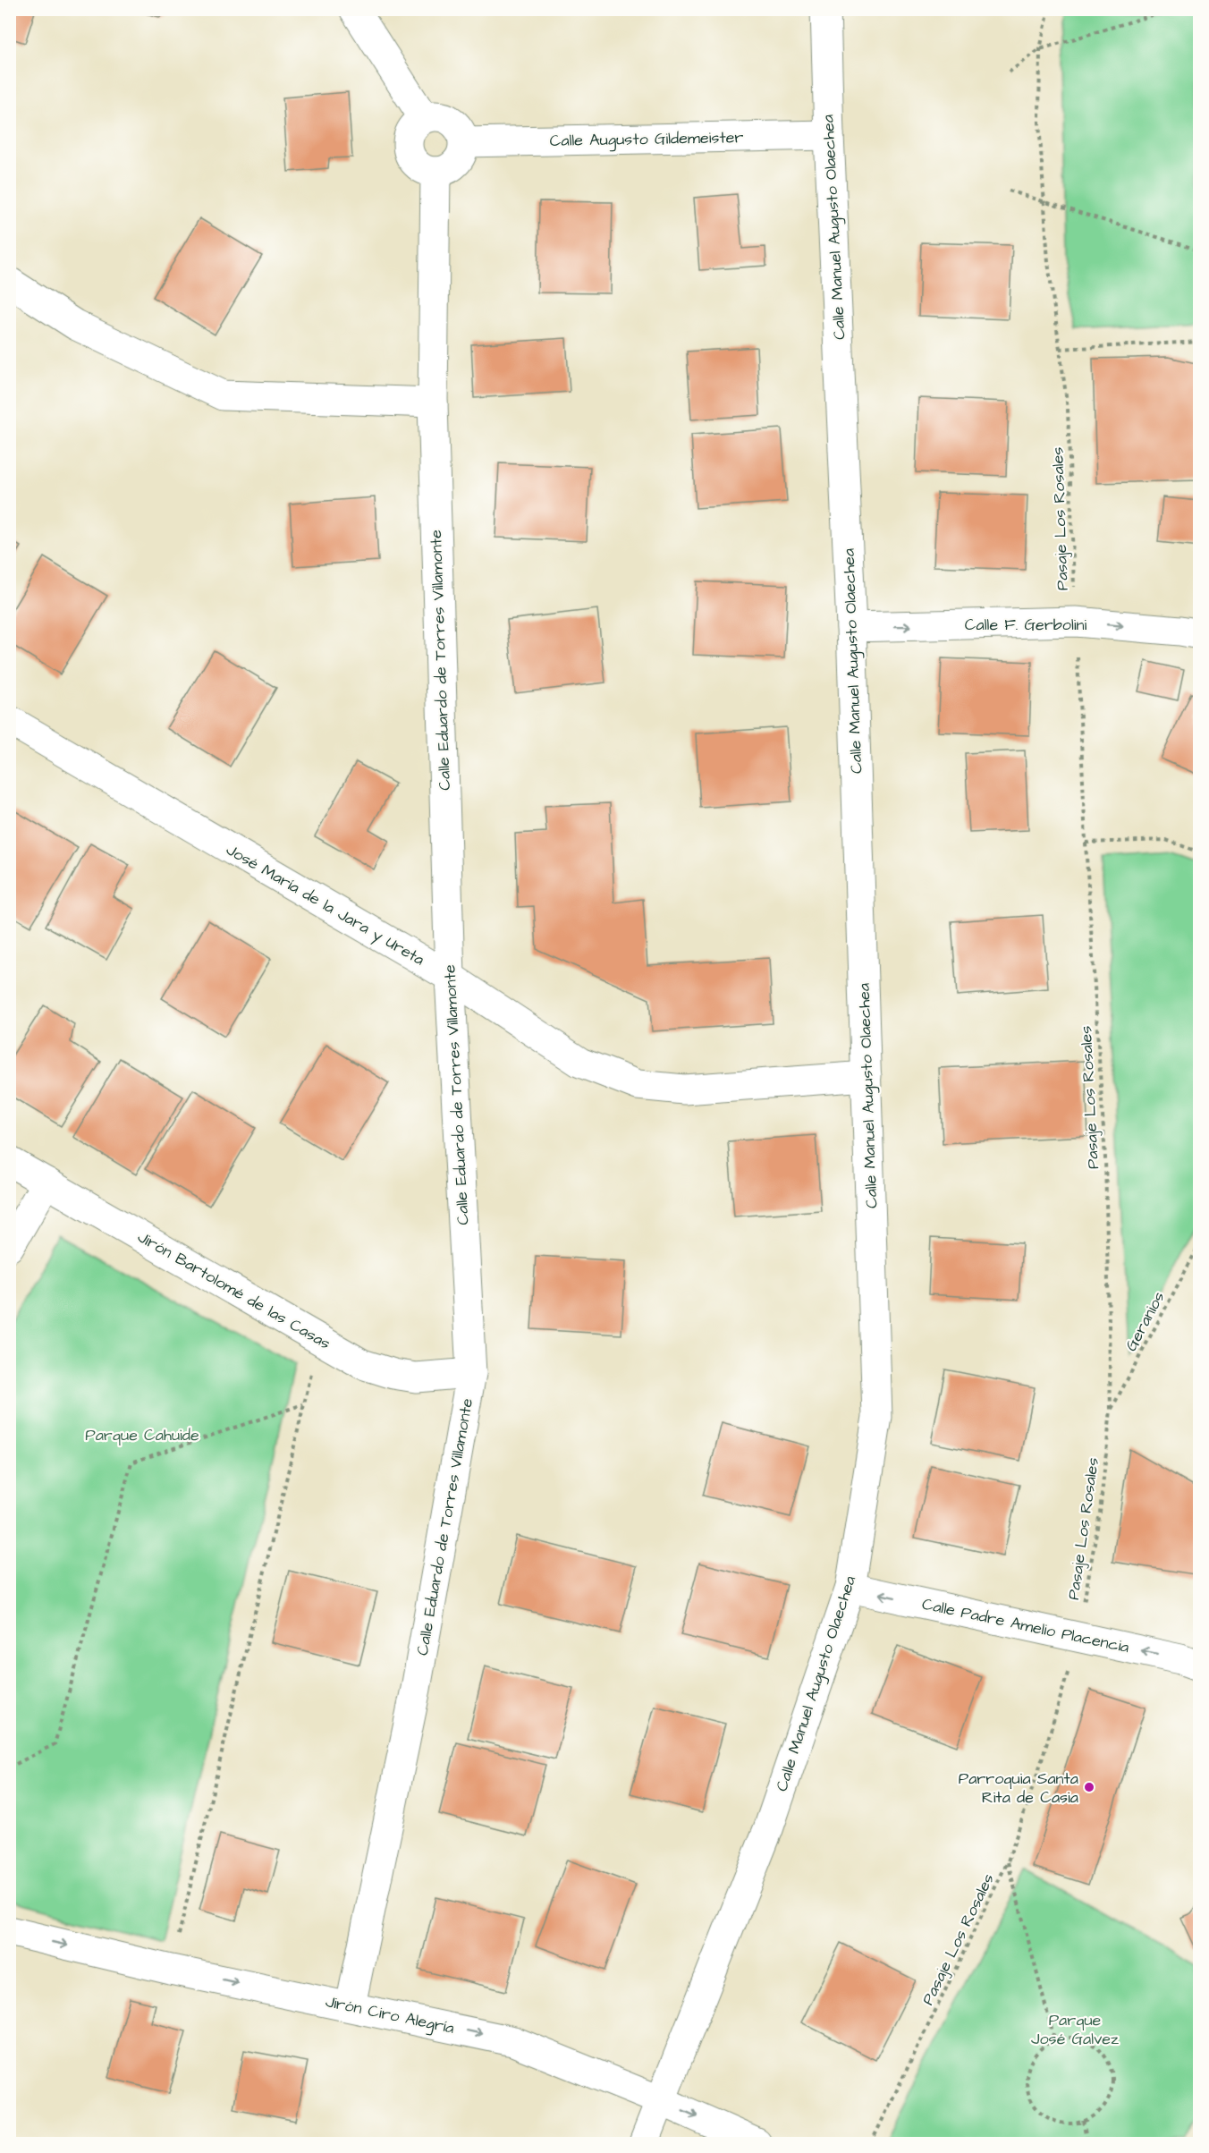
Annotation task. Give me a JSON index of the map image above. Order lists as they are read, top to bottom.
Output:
{
  "streets": {
    "street": [
      "Calle Augusto Gildemeister",
      "Calle Manuel Augusto Olaechea",
      "Calle F. Gerbolini",
      "Calle Eduardo de Torres Villamonte",
      "José María de la Jara y Ureta",
      "Jirón Bartolomé de las Casas",
      "Calle Padre Amelio Placencia",
      "Jirón Ciro Alegría"
    ],
    "path": ["Pasaje Los Rosales", "Geranios"]
  },
  "crossings": [
    ["Calle Augusto Gildemeister", "Calle Manuel Augusto Olaechea"],
    ["Calle Augusto Gildemeister", "Calle Eduardo de Torres Villamonte"],
    ["Calle Manuel Augusto Olaechea", "Calle F. Gerbolini"],
    ["Calle Manuel Augusto Olaechea", "José María de la Jara y Ureta"],
    ["Calle Manuel Augusto Olaechea", "Calle Padre Amelio Placencia"],
    ["Calle Manuel Augusto Olaechea", "Jirón Ciro Alegría"],
    ["Pasaje Los Rosales", "Calle F. Gerbolini"],
    ["Pasaje Los Rosales", "Geranios"],
    ["Pasaje Los Rosales", "Calle Padre Amelio Placencia"],
    ["Calle Eduardo de Torres Villamonte", "José María de la Jara y Ureta"],
    ["Calle Eduardo de Torres Villamonte", "Jirón Bartolomé de las Casas"],
    ["Calle Eduardo de Torres Villamonte", "Jirón Ciro Alegría"]
  ],
  "one_way": ["Calle F. Gerbolini", "Calle Padre Amelio Placencia", "Jirón Ciro Alegría"],
  "parks": ["Parque Cahuide", "Parque José Galvez"],
  "places": ["Parroquia Santa Rita de Casia"]
}
